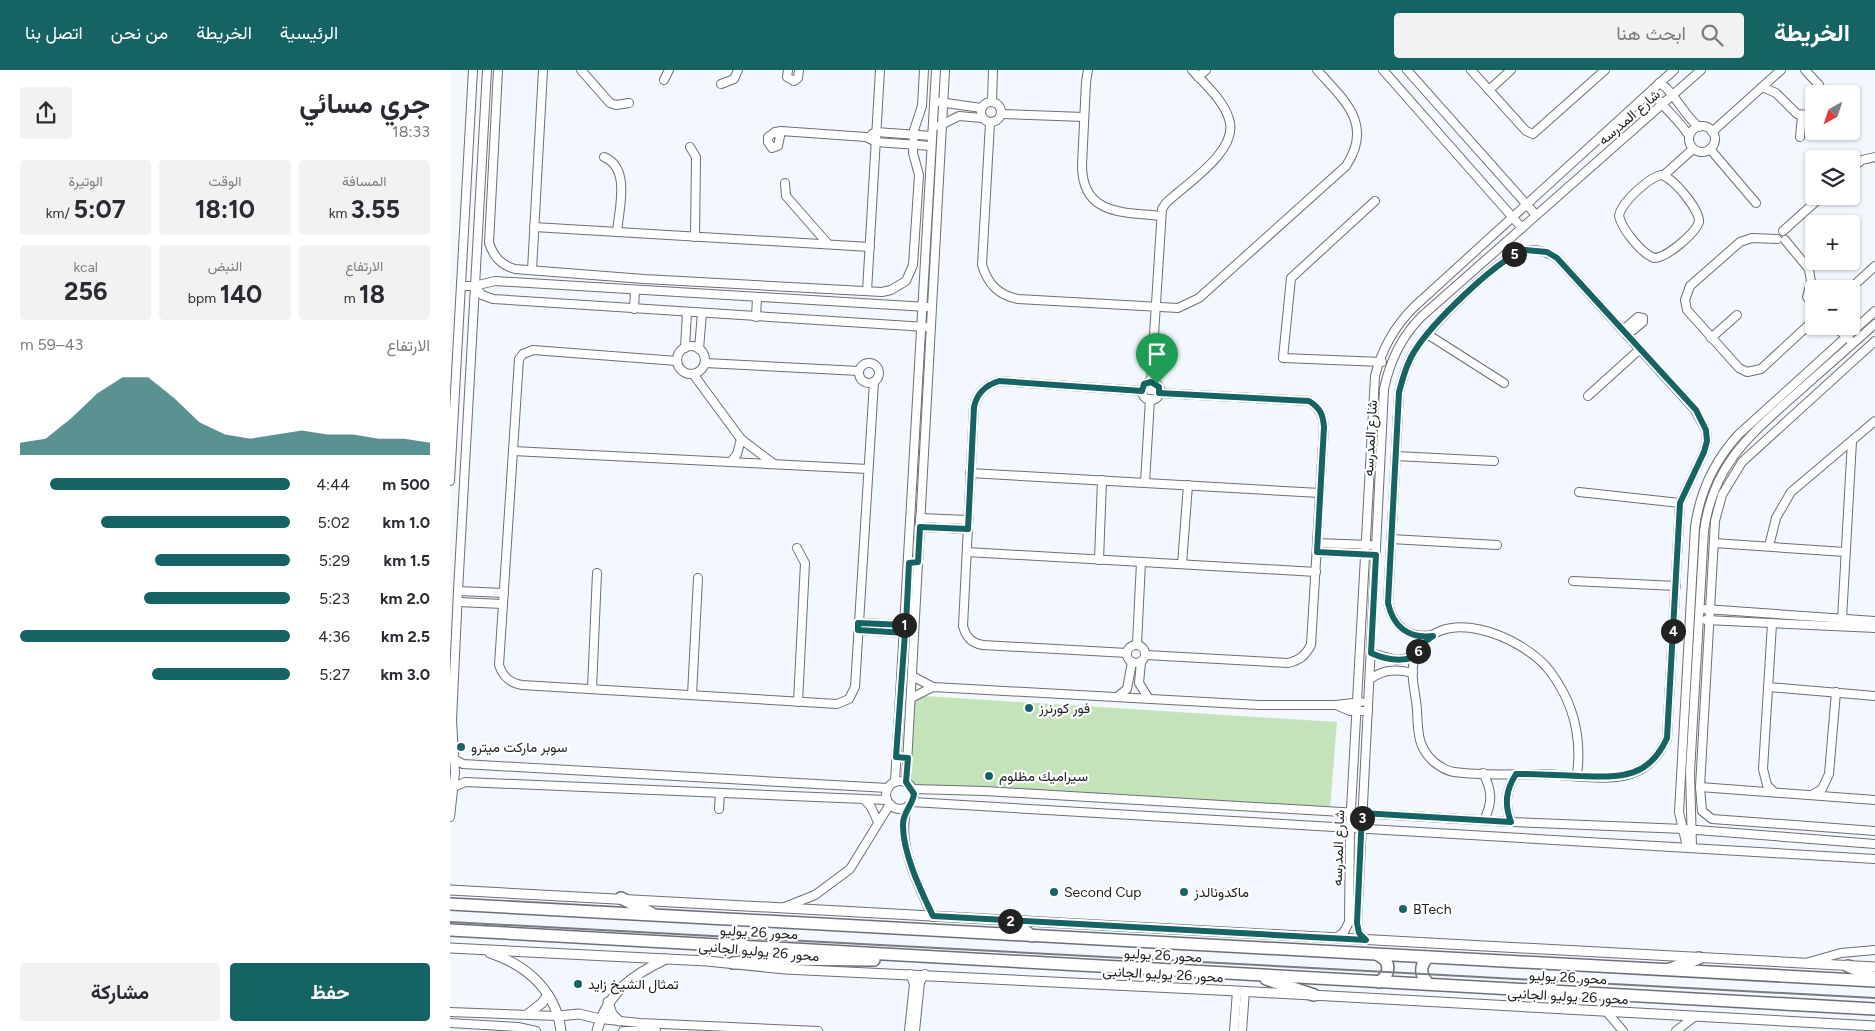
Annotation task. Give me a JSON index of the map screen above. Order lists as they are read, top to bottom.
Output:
{
  "streets": {
    "highway": ["محور 26 يوليو"],
    "main road": ["محور 26 يوليو الجانبى"],
    "street": ["شارع المدرسه"]
  },
  "places": [
    "فور كورنرز",
    "سوبر ماركت ميترو",
    "سيراميك مظلوم",
    "Second Cup",
    "ماكدونالدز",
    "BTech",
    "تمثال الشيخ زايد"
  ],
  "north": "bottom left",
  "page": {
    "header": "الخريطة",
    "search": "ابحث هنا",
    "nav": [
      "الرئيسية",
      "الخريطة",
      "من نحن",
      "اتصل بنا"
    ],
    "heading": ["جري مسائي", "18:33"],
    "map_buttons": ["+", "−"],
    "stats": [
      ["المسافة", "3.55 km"],
      ["الوقت", "18:10"],
      ["الوتيرة", "5:07 /km"],
      ["الارتفاع", "18 m"],
      ["النبض", "140 bpm"],
      ["kcal", "256"]
    ],
    "pins": [
      "5",
      "1",
      "4",
      "6",
      "3",
      "2"
    ],
    "chart": ["الارتفاع", "43–59 m"],
    "list": [
      {
        "name": "500 m",
        "note": "4:44"
      },
      {
        "name": "1.0 km",
        "note": "5:02"
      },
      {
        "name": "1.5 km",
        "note": "5:29"
      },
      {
        "name": "2.0 km",
        "note": "5:23"
      },
      {
        "name": "2.5 km",
        "note": "4:36"
      },
      {
        "name": "3.0 km",
        "note": "5:27"
      }
    ],
    "buttons": ["حفظ", "مشاركة"]
  }
}
